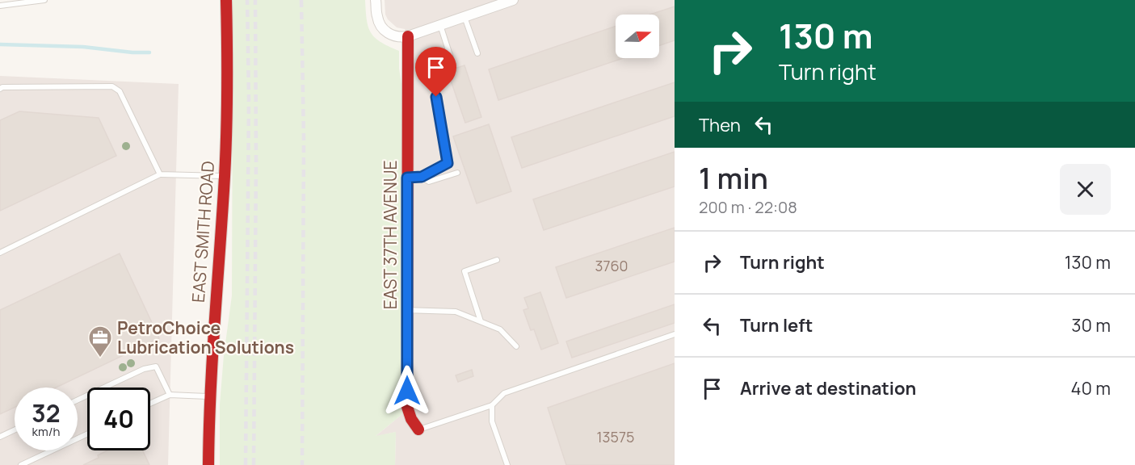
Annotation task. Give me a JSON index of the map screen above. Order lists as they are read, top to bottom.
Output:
{
  "streets": {
    "street": ["EAST SMITH ROAD", "EAST 37TH AVENUE"]
  },
  "places": {
    "office": ["PetroChoice Lubrication Solutions"]
  },
  "house_numbers": ["3760", "13575"],
  "north": "right",
  "page": {
    "turn": ["130 m", "Turn right"],
    "then": "Then",
    "heading": ["1 min", "200 m · 22:08"],
    "list": [
      {
        "name": "Turn right",
        "value": "130 m"
      },
      {
        "name": "Turn left",
        "value": "30 m"
      },
      {
        "name": "Arrive at destination",
        "value": "40 m"
      }
    ],
    "speed": "32 km/h",
    "limit": "40"
  }
}
